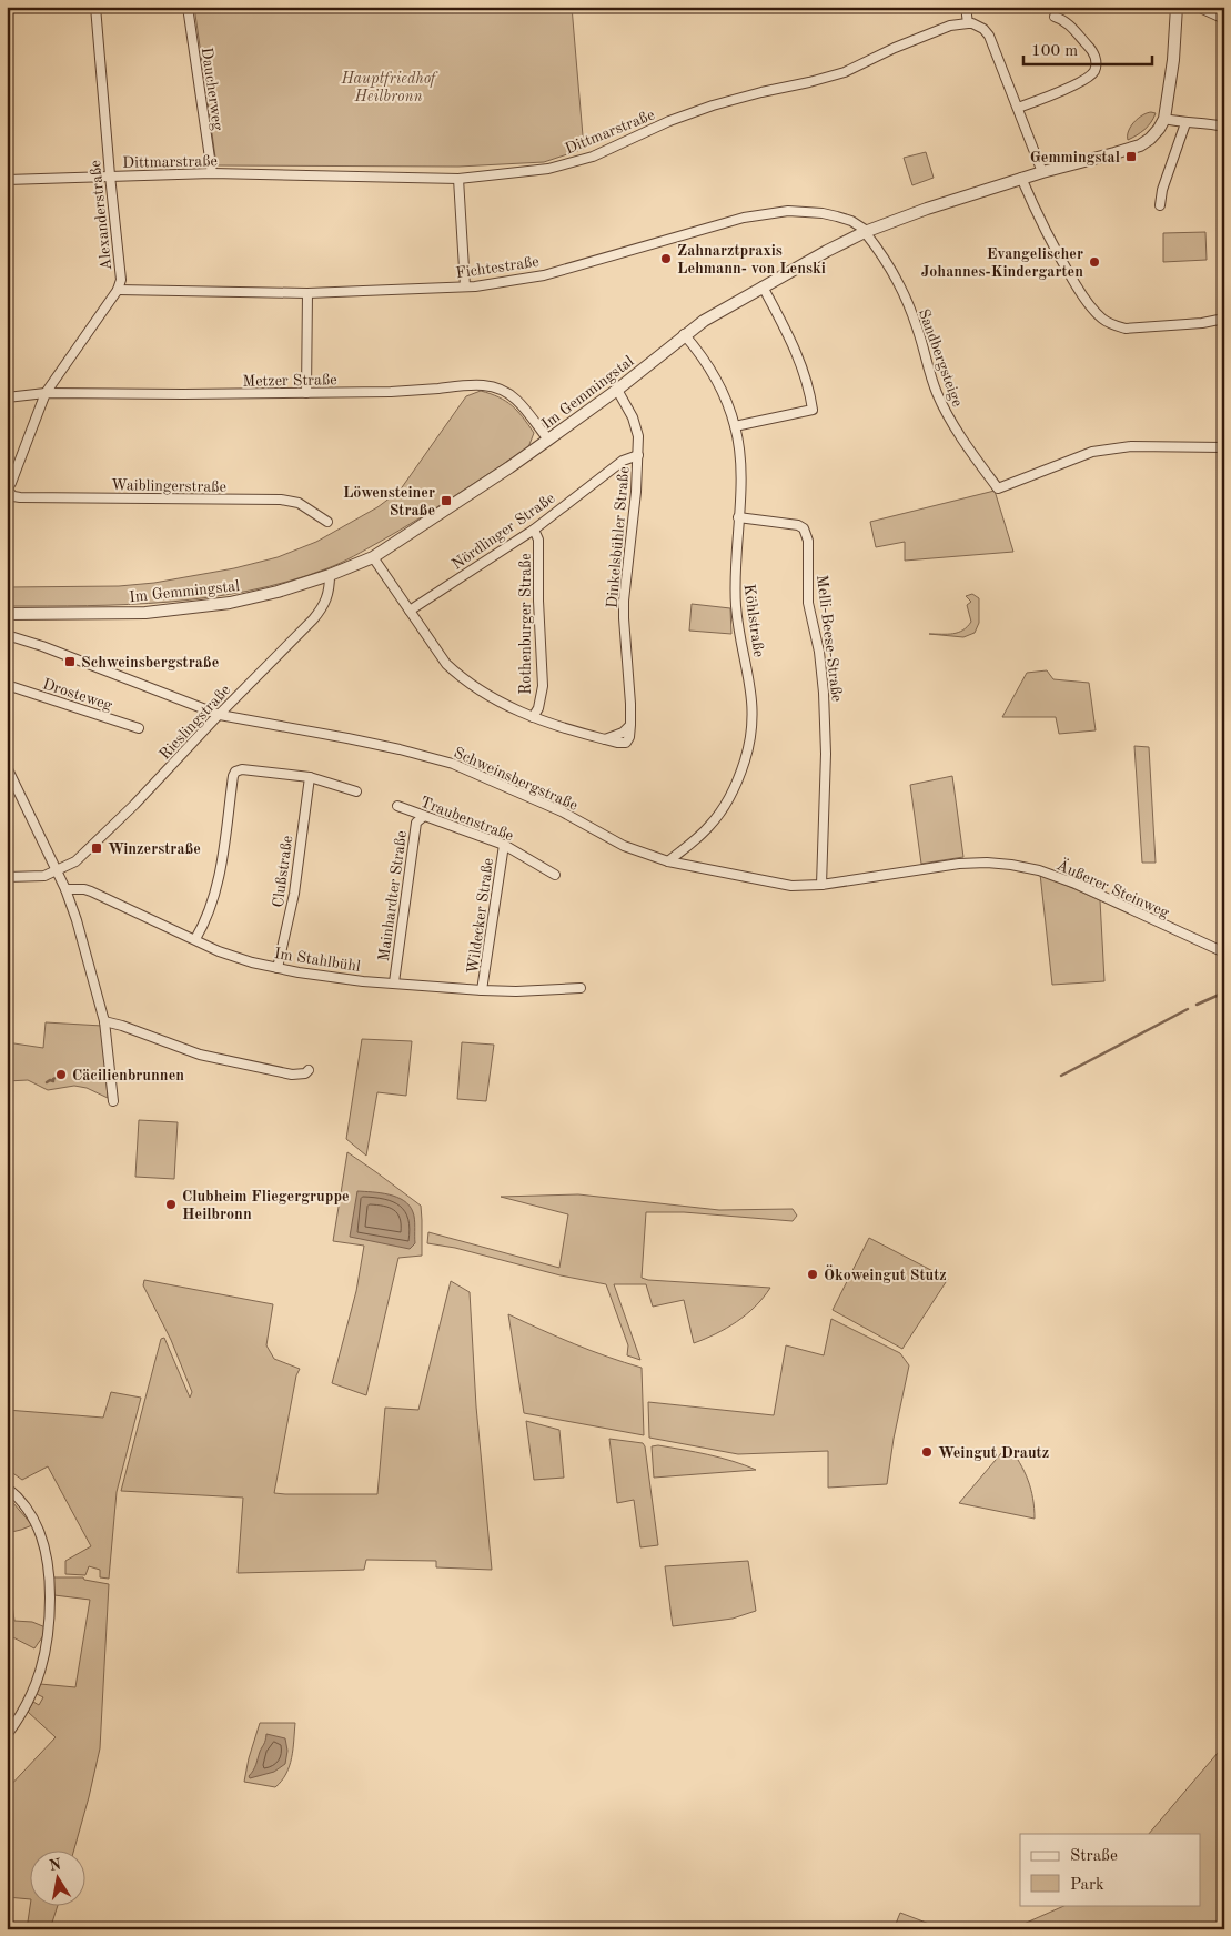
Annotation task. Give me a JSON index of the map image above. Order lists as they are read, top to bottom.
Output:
{
  "streets": {
    "street": [
      "Daucherweg",
      "Dittmarstraße",
      "Alexanderstraße",
      "Fichtestraße",
      "Sandbergsteige",
      "Metzer Straße",
      "Im Gemmingstal",
      "Waiblingerstraße",
      "Nördlinger Straße",
      "Dinkelsbühler Straße",
      "Köhlstraße",
      "Rothenburger Straße",
      "Melli-Beese-Straße",
      "Drosteweg",
      "Rieslingstraße",
      "Schweinsbergstraße",
      "Traubenstraße",
      "Clußstraße",
      "Äußerer Steinweg",
      "Mainhardter Straße",
      "Wildecker Straße",
      "Im Stahlbühl"
    ]
  },
  "crossings": [
    ["Daucherweg", "Dittmarstraße"],
    ["Dittmarstraße", "Alexanderstraße"],
    ["Alexanderstraße", "Fichtestraße"],
    ["Alexanderstraße", "Metzer Straße"],
    ["Alexanderstraße", "Waiblingerstraße"],
    ["Fichtestraße", "Sandbergsteige"],
    ["Fichtestraße", "Im Gemmingstal"],
    ["Sandbergsteige", "Im Gemmingstal"],
    ["Metzer Straße", "Im Gemmingstal"],
    ["Im Gemmingstal", "Dinkelsbühler Straße"],
    ["Im Gemmingstal", "Köhlstraße"],
    ["Im Gemmingstal", "Rieslingstraße"],
    ["Nördlinger Straße", "Dinkelsbühler Straße"],
    ["Nördlinger Straße", "Rothenburger Straße"],
    ["Dinkelsbühler Straße", "Rothenburger Straße"],
    ["Köhlstraße", "Melli-Beese-Straße"],
    ["Köhlstraße", "Schweinsbergstraße"],
    ["Melli-Beese-Straße", "Schweinsbergstraße"],
    ["Melli-Beese-Straße", "Äußerer Steinweg"],
    ["Rieslingstraße", "Schweinsbergstraße"],
    ["Schweinsbergstraße", "Äußerer Steinweg"],
    ["Traubenstraße", "Mainhardter Straße"],
    ["Traubenstraße", "Wildecker Straße"],
    ["Clußstraße", "Im Stahlbühl"],
    ["Mainhardter Straße", "Im Stahlbühl"],
    ["Wildecker Straße", "Im Stahlbühl"]
  ],
  "parks": ["Hauptfriedhof Heilbronn"],
  "places": {
    "transit": [
      "Gemmingstal",
      "Löwensteiner Straße",
      "Schweinsbergstraße",
      "Winzerstraße"
    ],
    "other": [
      "Zahnarztpraxis Lehmann- von Lenski",
      "Evangelischer Johannes-Kindergarten",
      "Cäcilienbrunnen",
      "Clubheim Fliegergruppe Heilbronn",
      "Ökoweingut Stutz",
      "Weingut Drautz"
    ]
  },
  "legend": ["Straße", "Park"],
  "scale_bar": "100 m",
  "north": "top"
}
